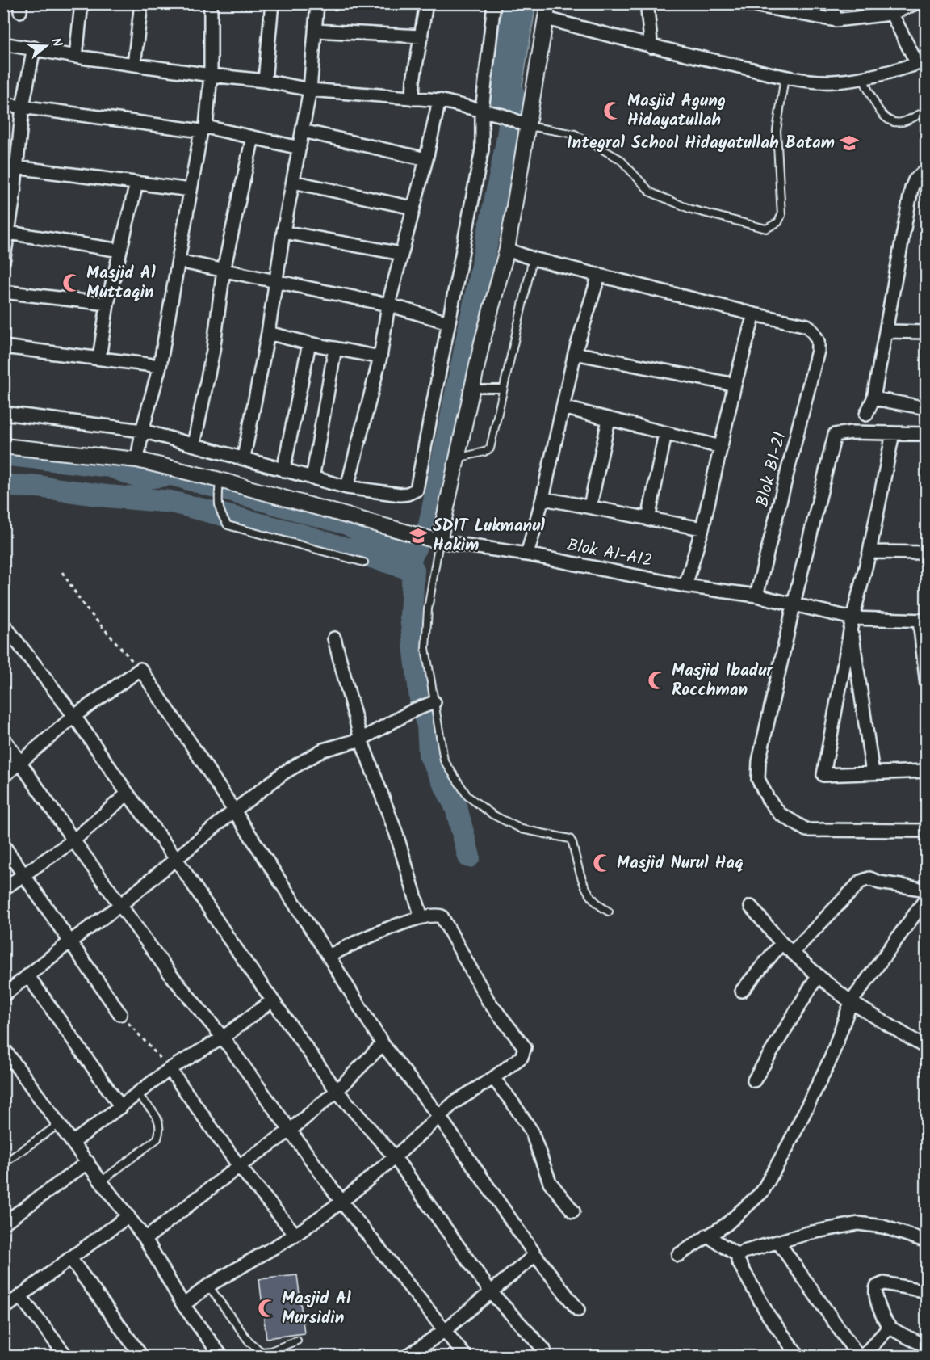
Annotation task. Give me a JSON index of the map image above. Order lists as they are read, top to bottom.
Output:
{
  "streets": {
    "street": ["Blok B1-21", "Blok A1-A12"]
  },
  "crossings": [
    ["Blok B1-21", "Blok A1-A12"]
  ],
  "places": {
    "mosque": [
      "Masjid Agung Hidayatullah",
      "Masjid Al Muttaqin",
      "Masjid Ibadur Rocchman",
      "Masjid Nurul Haq",
      "Masjid Al Mursidin"
    ],
    "school or university": ["Integral School Hidayatullah Batam", "SDIT Lukmanul Hakim"]
  },
  "north": "right"
}
